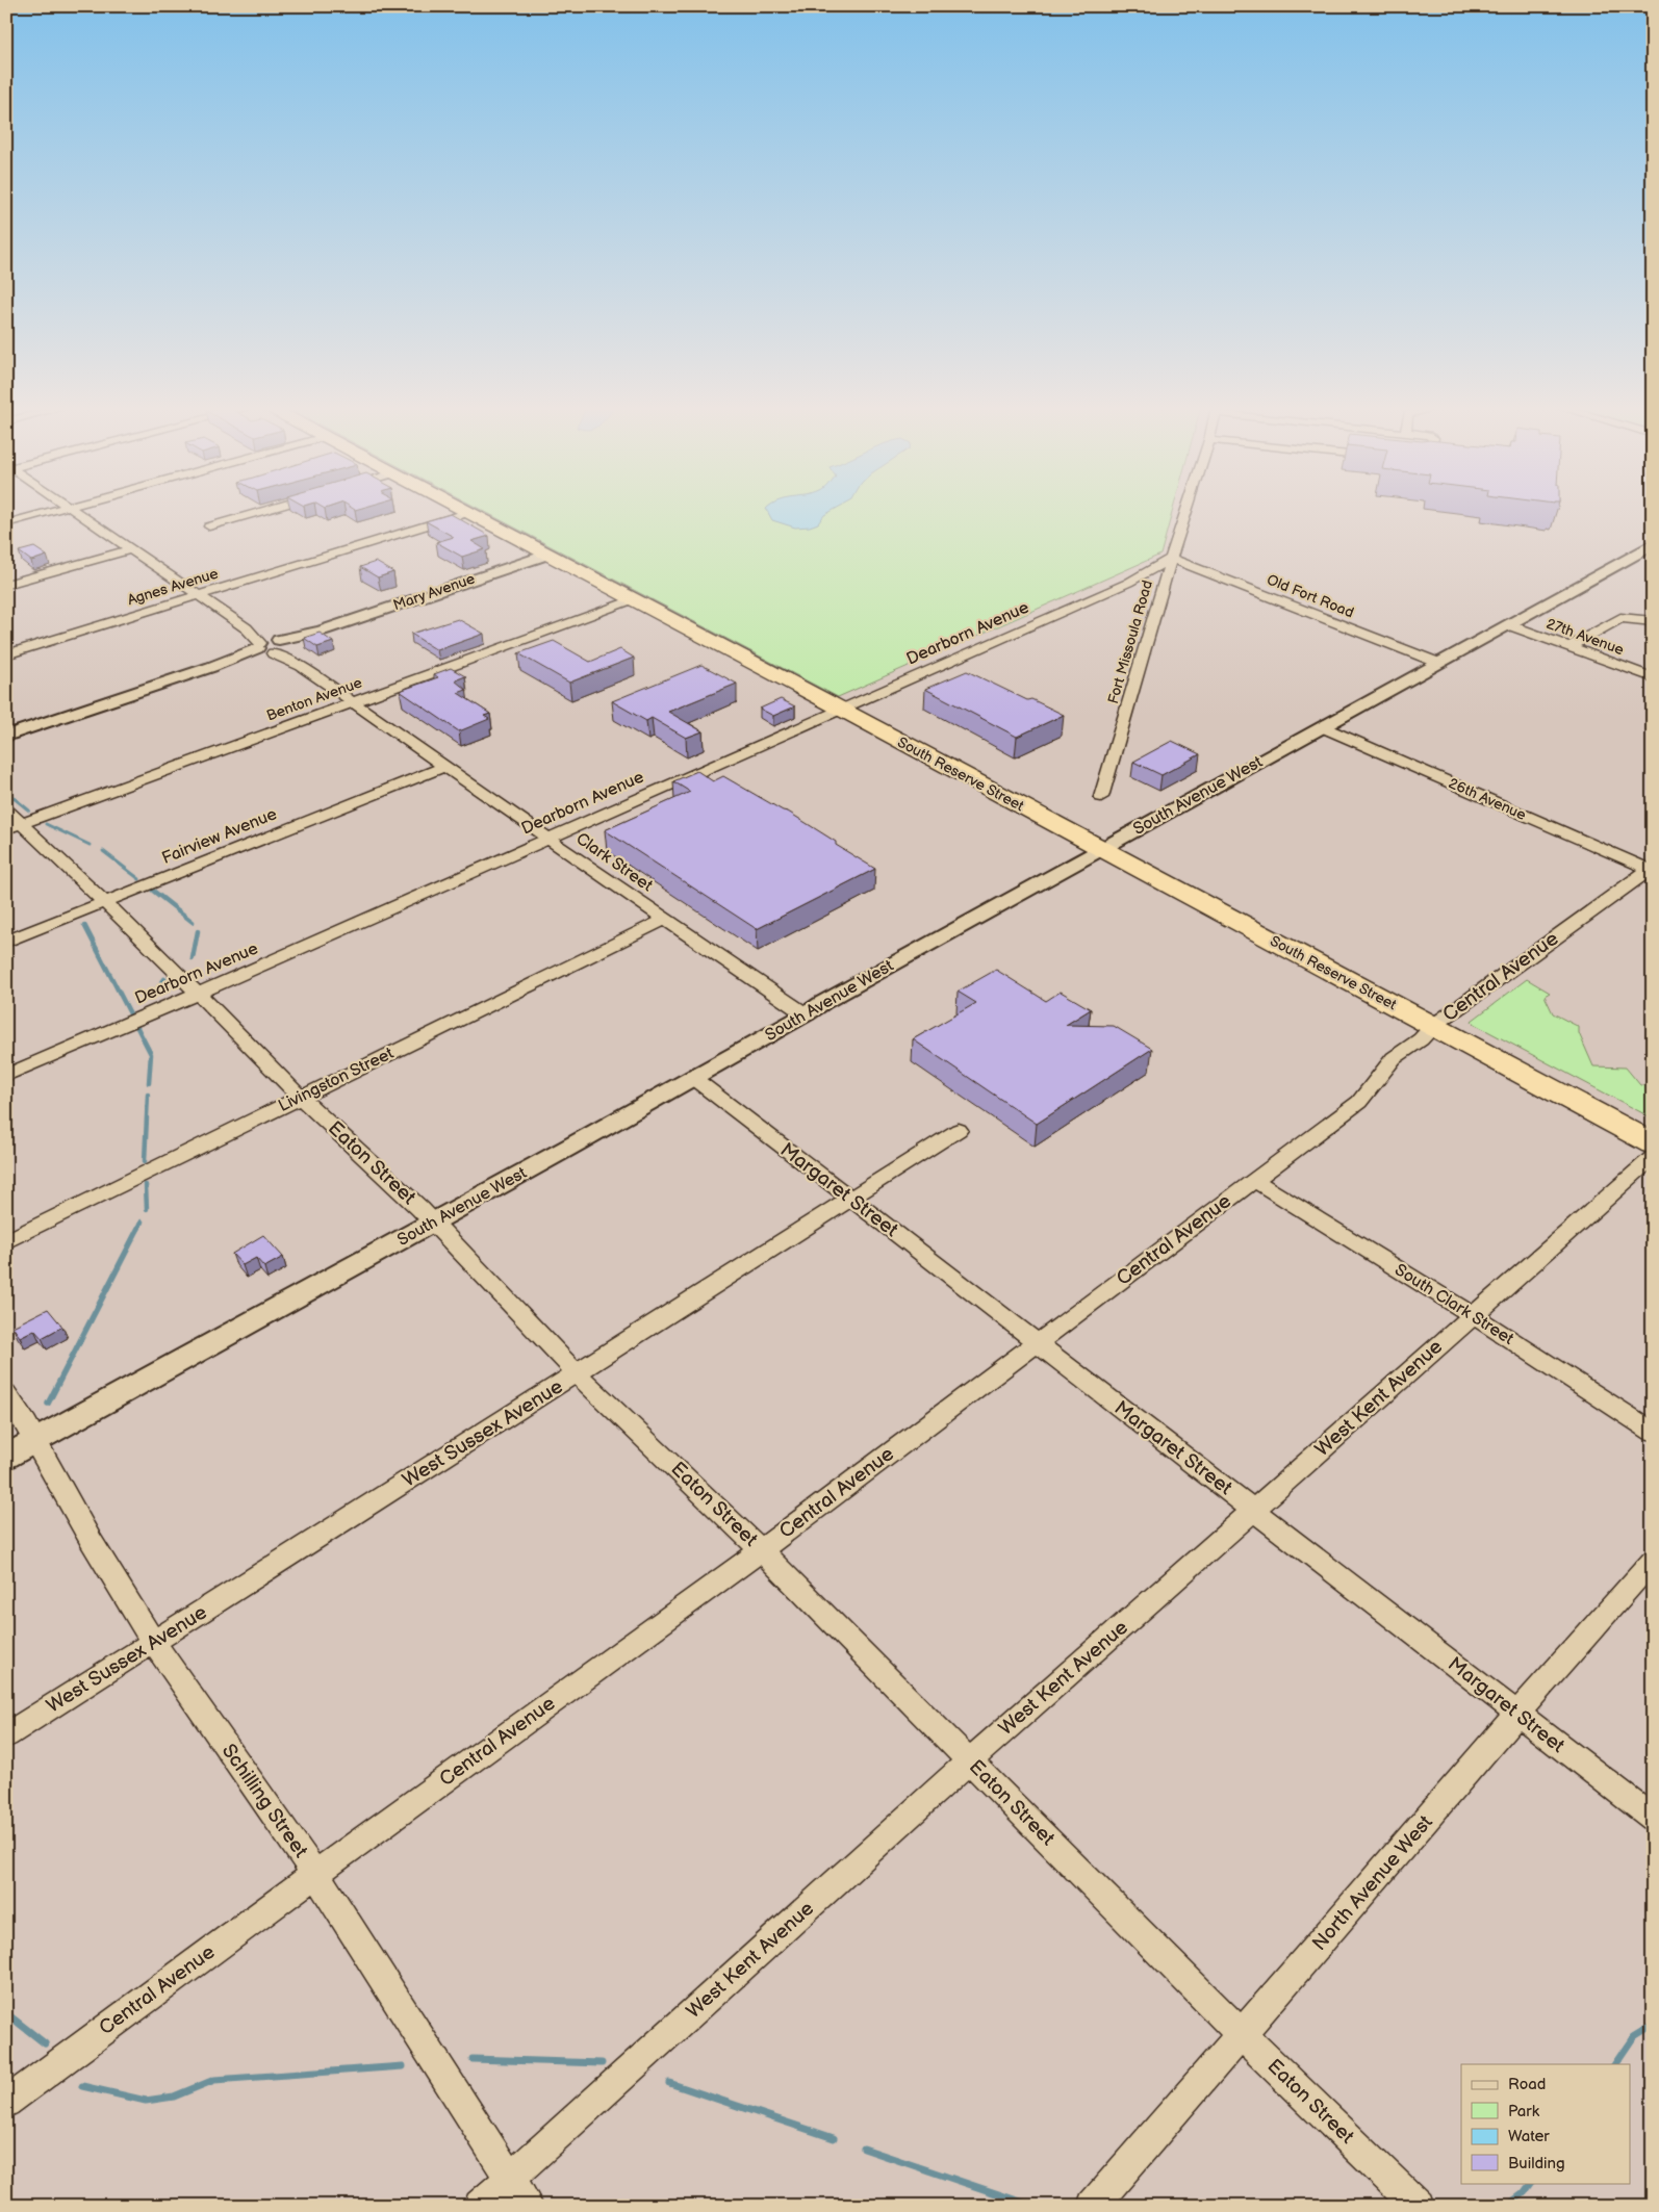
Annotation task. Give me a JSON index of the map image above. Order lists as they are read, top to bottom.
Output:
{
  "streets": {
    "highway": ["South Reserve Street"],
    "street": [
      "Agnes Avenue",
      "Mary Avenue",
      "Old Fort Road",
      "Dearborn Avenue",
      "27th Avenue",
      "Fort Missoula Road",
      "Benton Avenue",
      "South Avenue West",
      "26th Avenue",
      "Fairview Avenue",
      "Clark Street",
      "Central Avenue",
      "Livingston Street",
      "Eaton Street",
      "Margaret Street",
      "South Clark Street",
      "West Kent Avenue",
      "West Sussex Avenue",
      "Schilling Street",
      "North Avenue West"
    ]
  },
  "crossings": [
    ["Agnes Avenue", "South Reserve Street"],
    ["Mary Avenue", "South Reserve Street"],
    ["Mary Avenue", "Clark Street"],
    ["Old Fort Road", "Dearborn Avenue"],
    ["Old Fort Road", "Fort Missoula Road"],
    ["Old Fort Road", "South Avenue West"],
    ["Dearborn Avenue", "Fort Missoula Road"],
    ["Dearborn Avenue", "South Reserve Street"],
    ["Dearborn Avenue", "Clark Street"],
    ["Dearborn Avenue", "Eaton Street"],
    ["27th Avenue", "South Avenue West"],
    ["Benton Avenue", "South Reserve Street"],
    ["Benton Avenue", "Clark Street"],
    ["Benton Avenue", "Eaton Street"],
    ["South Reserve Street", "South Avenue West"],
    ["South Reserve Street", "Central Avenue"],
    ["South Avenue West", "26th Avenue"],
    ["South Avenue West", "Clark Street"],
    ["South Avenue West", "Eaton Street"],
    ["South Avenue West", "Margaret Street"],
    ["South Avenue West", "Schilling Street"],
    ["26th Avenue", "Central Avenue"],
    ["Fairview Avenue", "Clark Street"],
    ["Fairview Avenue", "Eaton Street"],
    ["Clark Street", "Livingston Street"],
    ["Central Avenue", "Eaton Street"],
    ["Central Avenue", "Margaret Street"],
    ["Central Avenue", "South Clark Street"],
    ["Central Avenue", "Schilling Street"],
    ["Livingston Street", "Eaton Street"],
    ["Eaton Street", "West Kent Avenue"],
    ["Eaton Street", "West Sussex Avenue"],
    ["Eaton Street", "North Avenue West"],
    ["Margaret Street", "West Kent Avenue"],
    ["Margaret Street", "West Sussex Avenue"],
    ["Margaret Street", "North Avenue West"],
    ["South Clark Street", "West Kent Avenue"],
    ["West Kent Avenue", "Schilling Street"],
    ["West Sussex Avenue", "Schilling Street"]
  ],
  "legend": [
    "Road",
    "Park",
    "Water",
    "Building"
  ]
}
